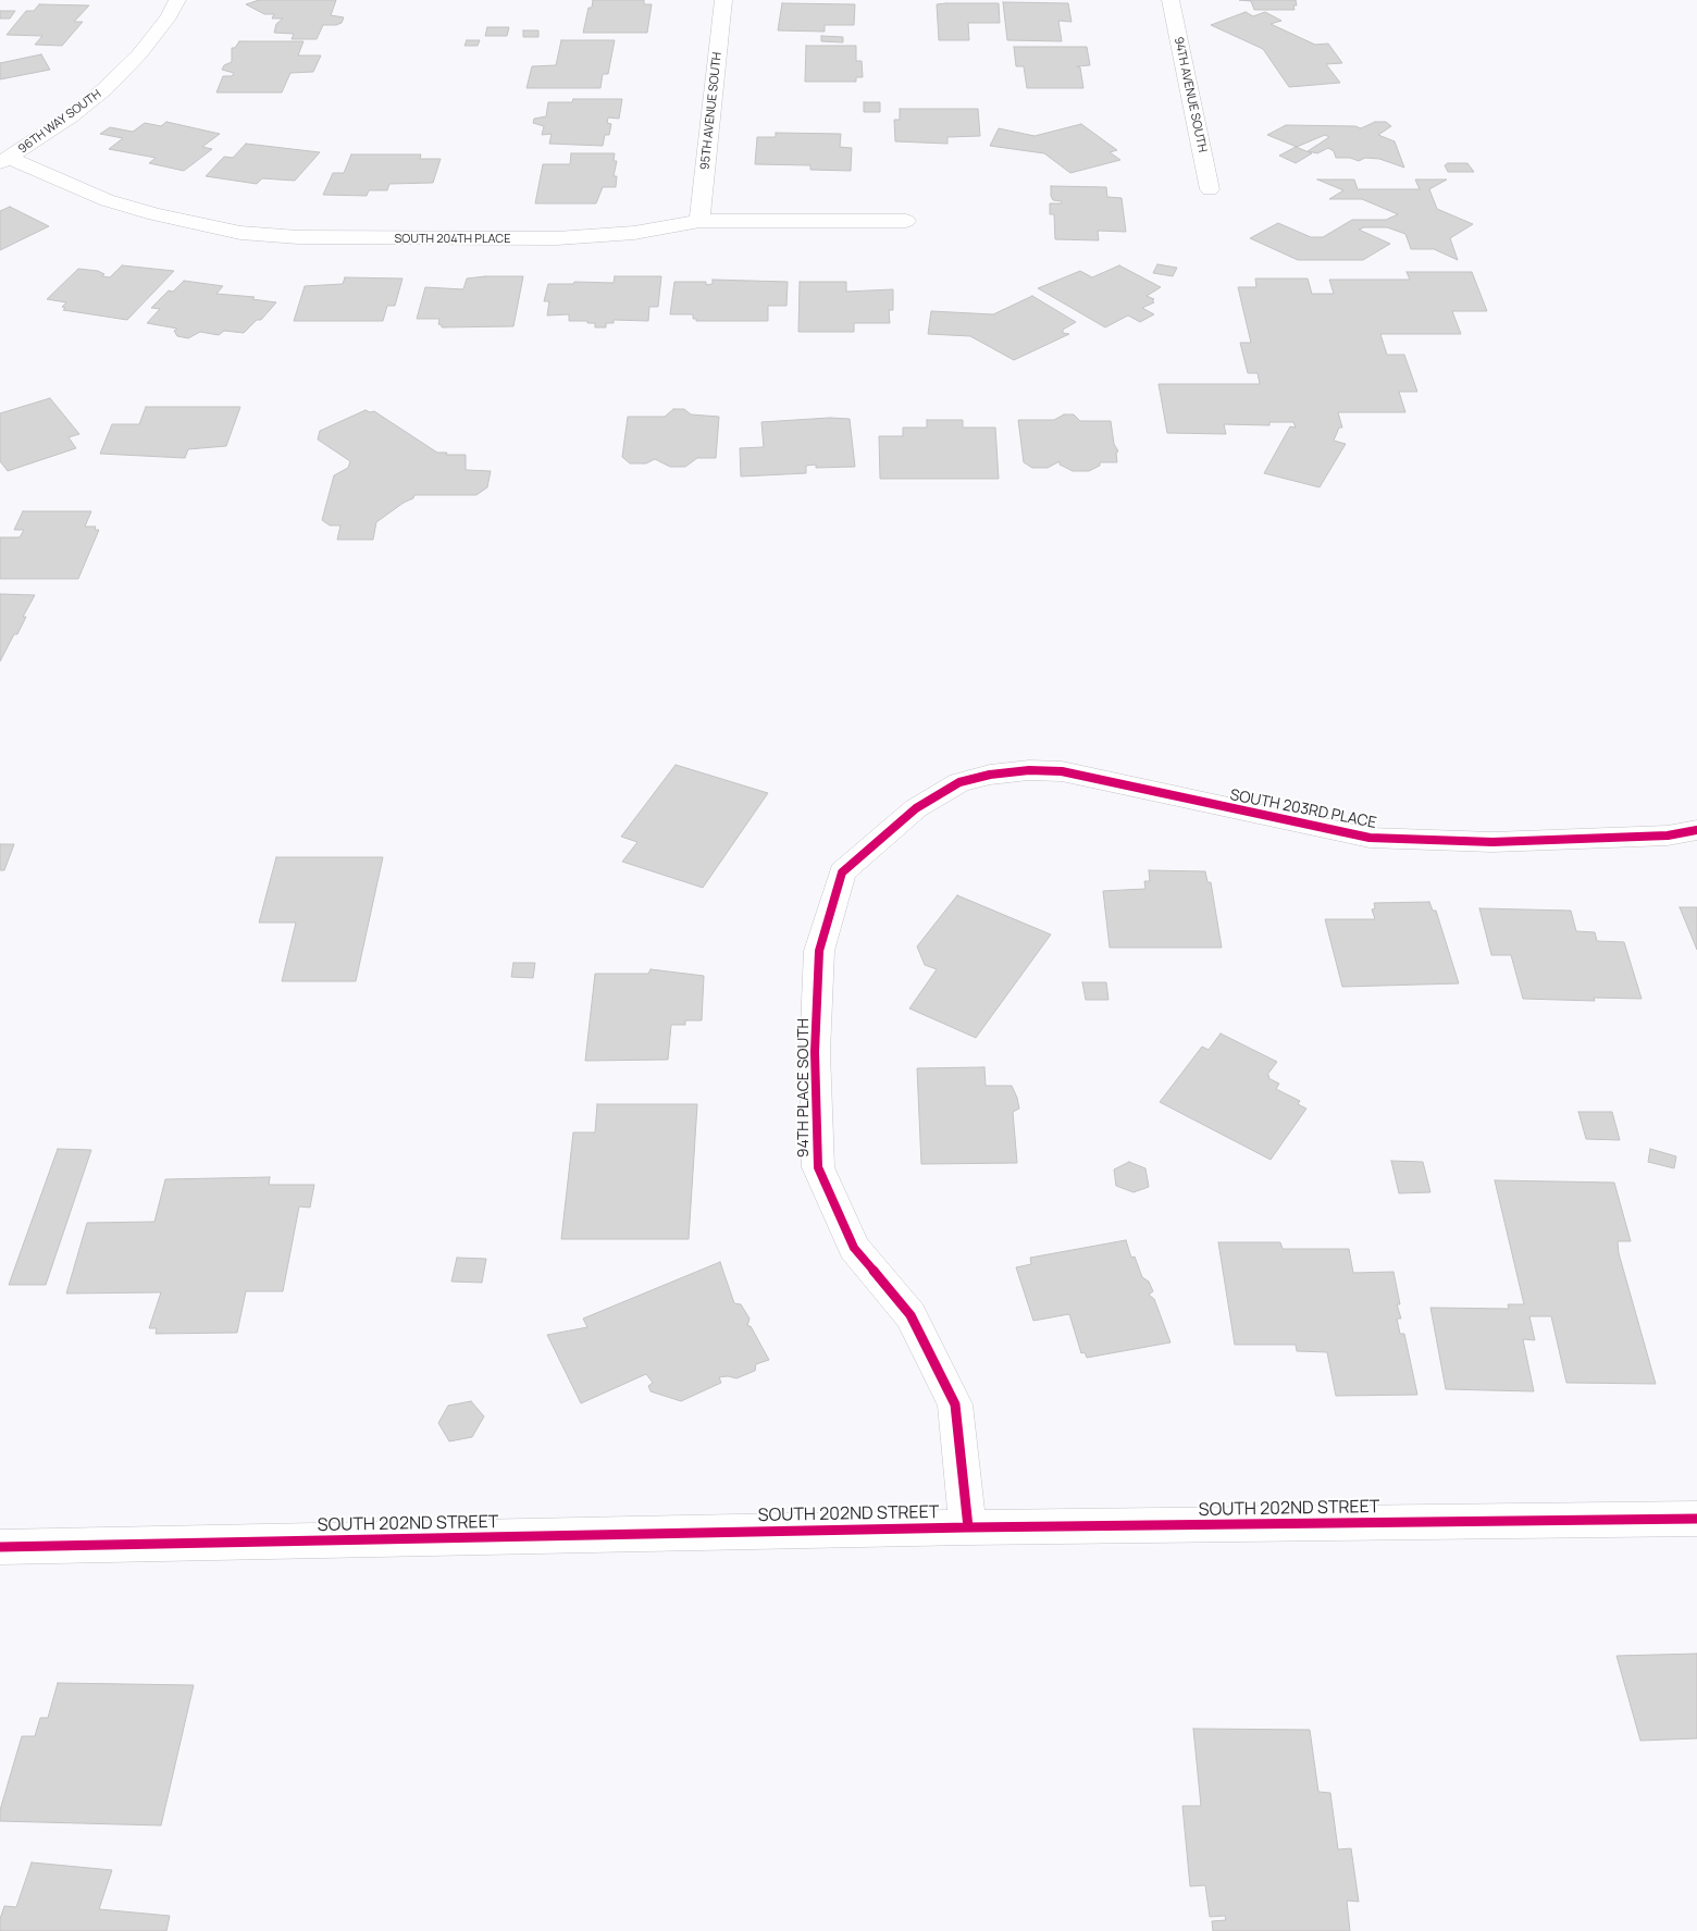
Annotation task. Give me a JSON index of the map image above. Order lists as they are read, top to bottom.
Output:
{
  "streets": {
    "street": [
      "94TH AVENUE SOUTH",
      "95TH AVENUE SOUTH",
      "96TH WAY SOUTH",
      "SOUTH 204TH PLACE",
      "SOUTH 203RD PLACE",
      "94TH PLACE SOUTH",
      "SOUTH 202ND STREET"
    ]
  },
  "crossings": [
    ["95TH AVENUE SOUTH", "SOUTH 204TH PLACE"],
    ["96TH WAY SOUTH", "SOUTH 204TH PLACE"],
    ["SOUTH 203RD PLACE", "94TH PLACE SOUTH"],
    ["94TH PLACE SOUTH", "SOUTH 202ND STREET"]
  ]
}
